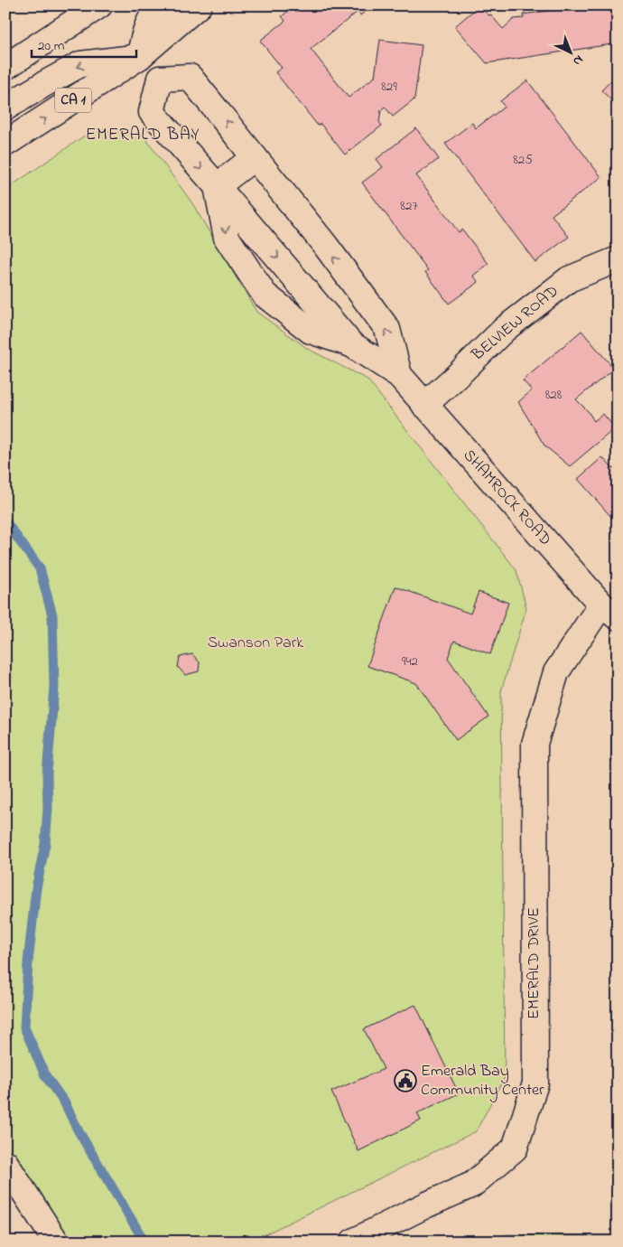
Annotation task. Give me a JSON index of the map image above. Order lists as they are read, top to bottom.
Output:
{
  "streets": {
    "main road": [
      "CA 1",
      "BELVIEW ROAD",
      "SHAMROCK ROAD",
      "EMERALD DRIVE"
    ]
  },
  "crossings": [
    ["BELVIEW ROAD", "SHAMROCK ROAD"],
    ["SHAMROCK ROAD", "EMERALD DRIVE"]
  ],
  "districts": ["EMERALD BAY"],
  "parks": ["Swanson Park"],
  "places": {
    "public building": ["Emerald Bay Community Center"]
  },
  "house_numbers": [
    "829",
    "825",
    "827",
    "828",
    "942"
  ],
  "scale_bar": "20 m",
  "north": "bottom right"
}
